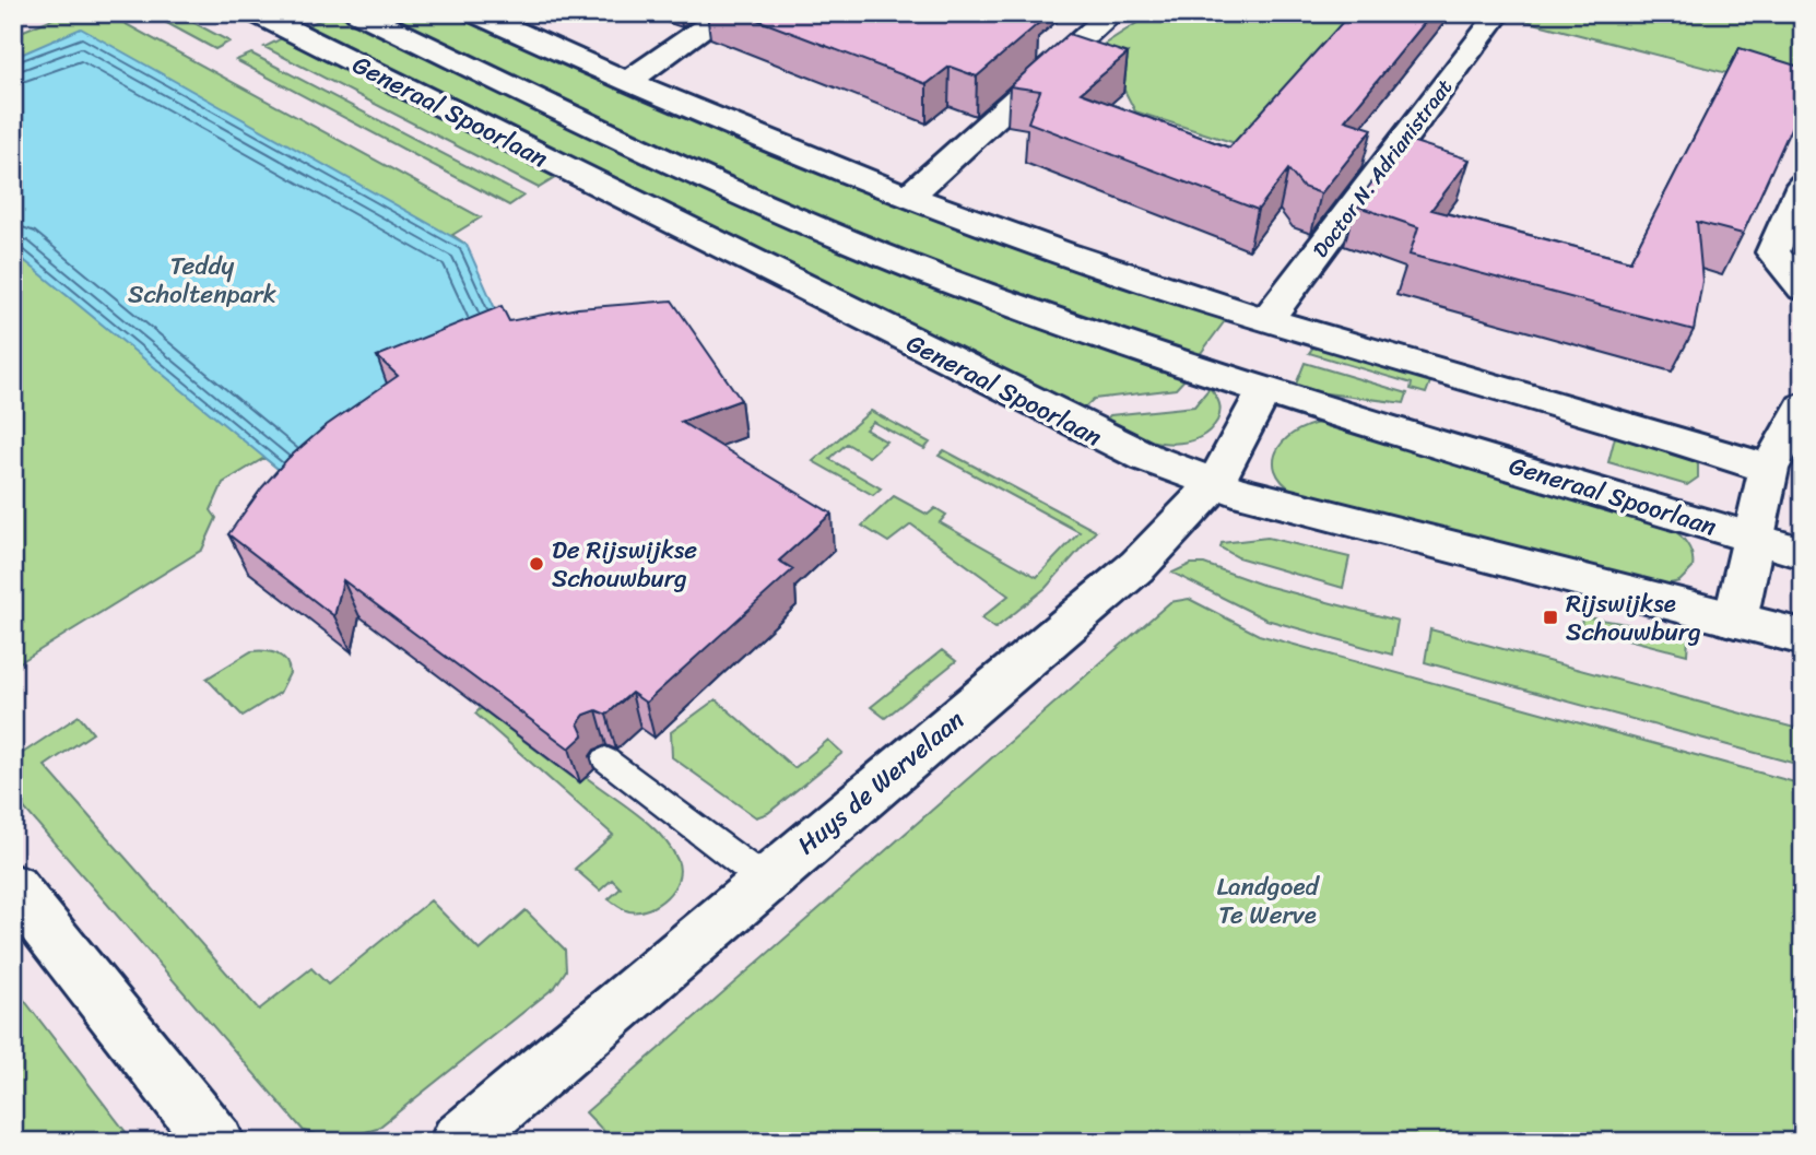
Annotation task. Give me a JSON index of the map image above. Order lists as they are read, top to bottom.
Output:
{
  "streets": {
    "street": ["Generaal Spoorlaan", "Doctor N. Adrianistraat", "Huys de Wervelaan"]
  },
  "crossings": [
    ["Generaal Spoorlaan", "Huys de Wervelaan"]
  ],
  "parks": ["Teddy Scholtenpark", "Landgoed Te Werve"],
  "places": {
    "other": ["De Rijswijkse Schouwburg"],
    "transit": ["Rijswijkse Schouwburg"]
  }
}
